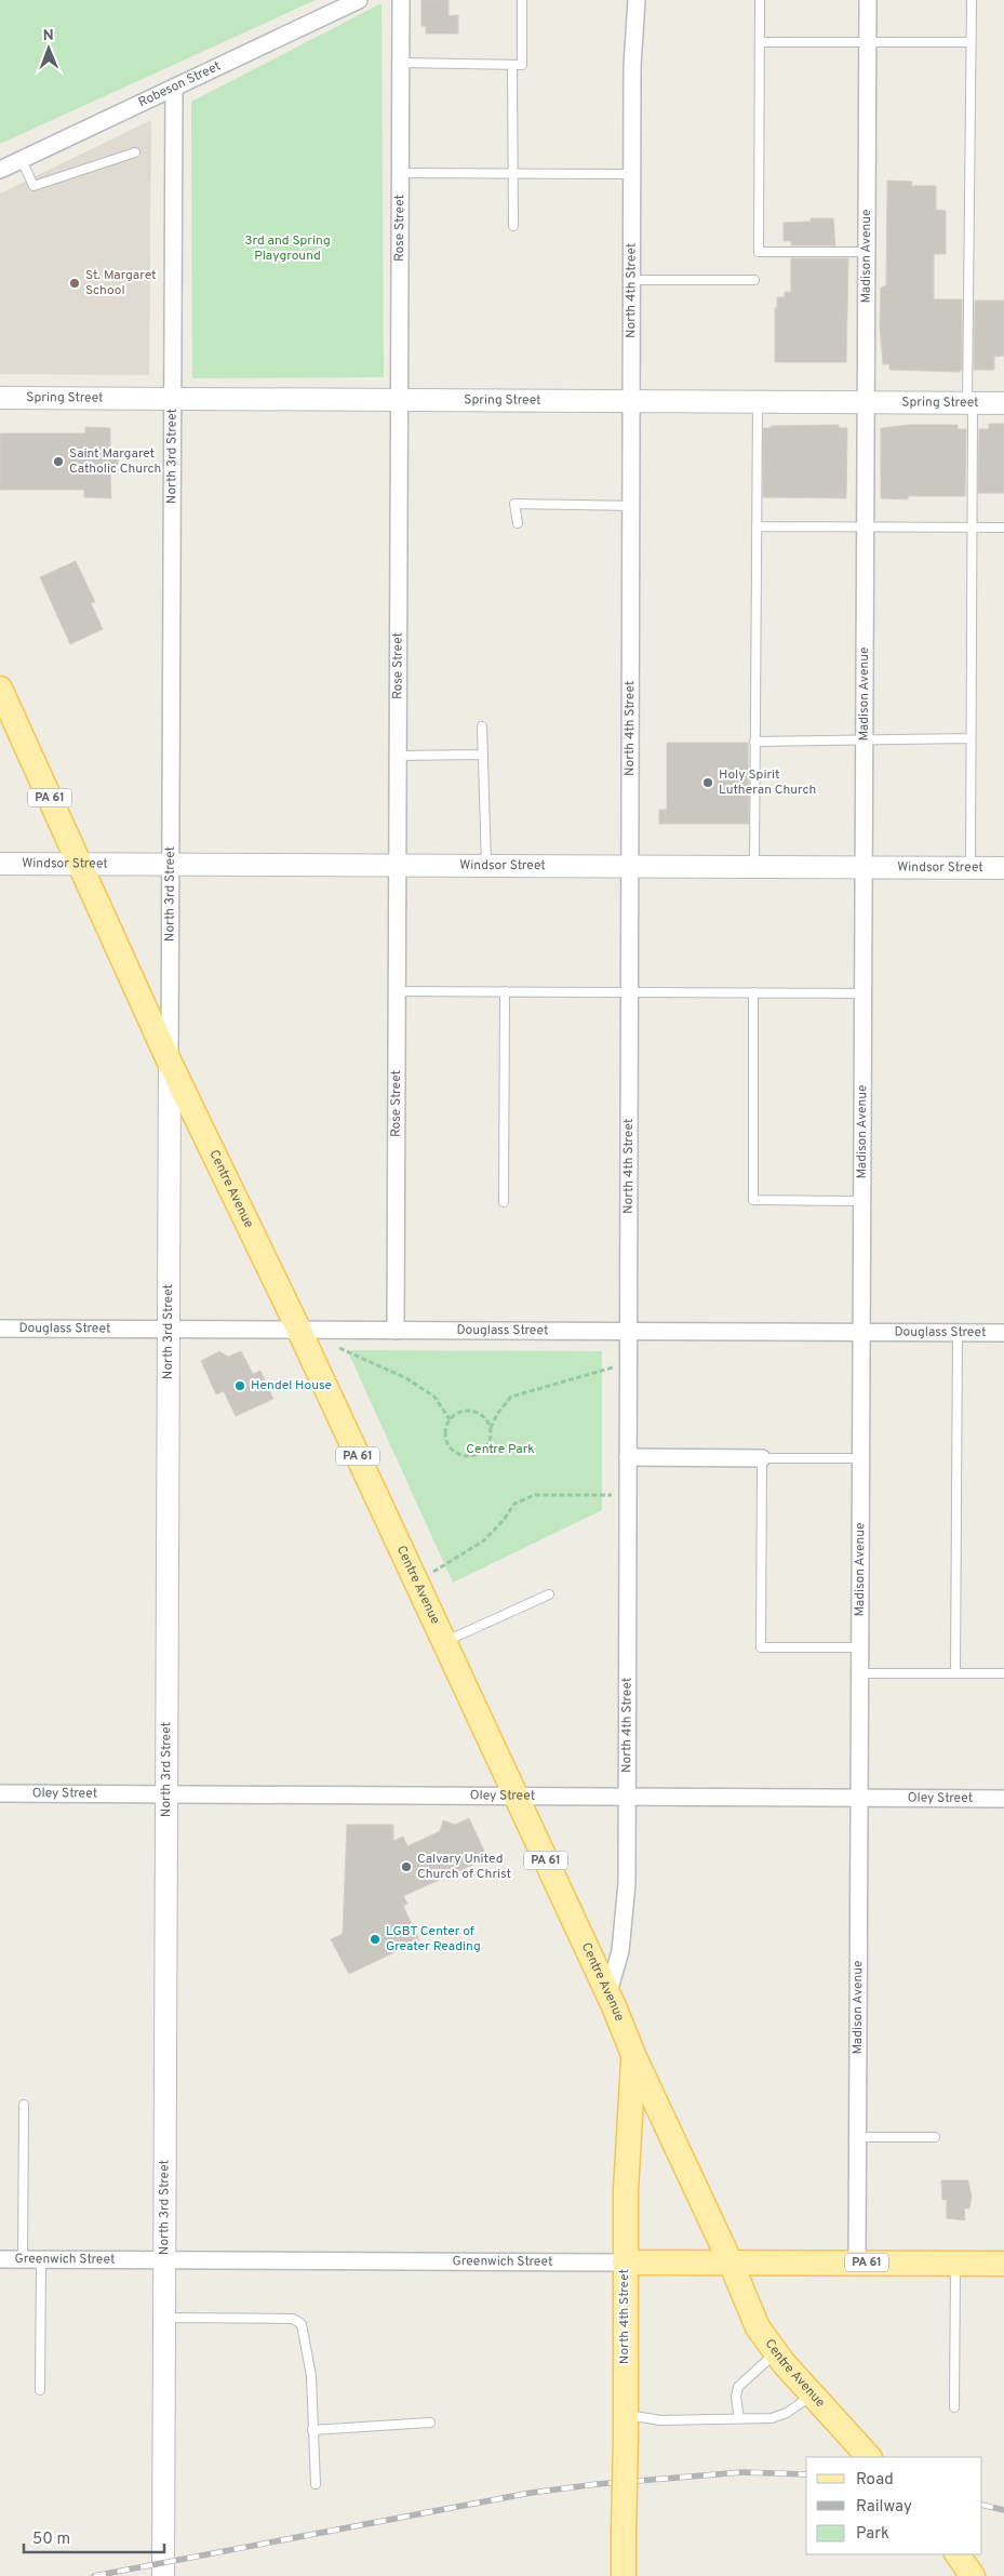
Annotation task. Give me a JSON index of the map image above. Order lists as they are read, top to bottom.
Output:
{
  "streets": {
    "main road": [
      "North 4th Street",
      "Spring Street",
      "North 3rd Street",
      "PA 61",
      "Windsor Street",
      "Centre Avenue",
      "Greenwich Street"
    ],
    "street": [
      "Robeson Street",
      "Rose Street",
      "Madison Avenue",
      "Douglass Street",
      "Oley Street"
    ]
  },
  "crossings": [
    ["Robeson Street", "North 3rd Street"],
    ["Rose Street", "Spring Street"],
    ["Rose Street", "Windsor Street"],
    ["Rose Street", "Douglass Street"],
    ["Madison Avenue", "Spring Street"],
    ["Madison Avenue", "Windsor Street"],
    ["Madison Avenue", "Douglass Street"],
    ["Madison Avenue", "Oley Street"],
    ["Madison Avenue", "Greenwich Street"],
    ["North 4th Street", "Spring Street"],
    ["North 4th Street", "Windsor Street"],
    ["North 4th Street", "Centre Avenue"],
    ["North 4th Street", "Douglass Street"],
    ["North 4th Street", "Oley Street"],
    ["North 4th Street", "Greenwich Street"],
    ["Spring Street", "North 3rd Street"],
    ["North 3rd Street", "Windsor Street"],
    ["North 3rd Street", "Centre Avenue"],
    ["North 3rd Street", "Douglass Street"],
    ["North 3rd Street", "Oley Street"],
    ["North 3rd Street", "Greenwich Street"],
    ["Windsor Street", "Centre Avenue"],
    ["Centre Avenue", "Douglass Street"],
    ["Centre Avenue", "Oley Street"],
    ["Centre Avenue", "Greenwich Street"]
  ],
  "parks": ["3rd and Spring Playground", "Centre Park"],
  "places": [
    "St. Margaret School",
    "Saint Margaret Catholic Church",
    "Holy Spirit Lutheran Church",
    "Hendel House",
    "Calvary United Church of Christ",
    "LGBT Center of Greater Reading"
  ],
  "legend": ["Road", "Railway", "Park"],
  "scale_bar": "50 m",
  "north": "top"
}
